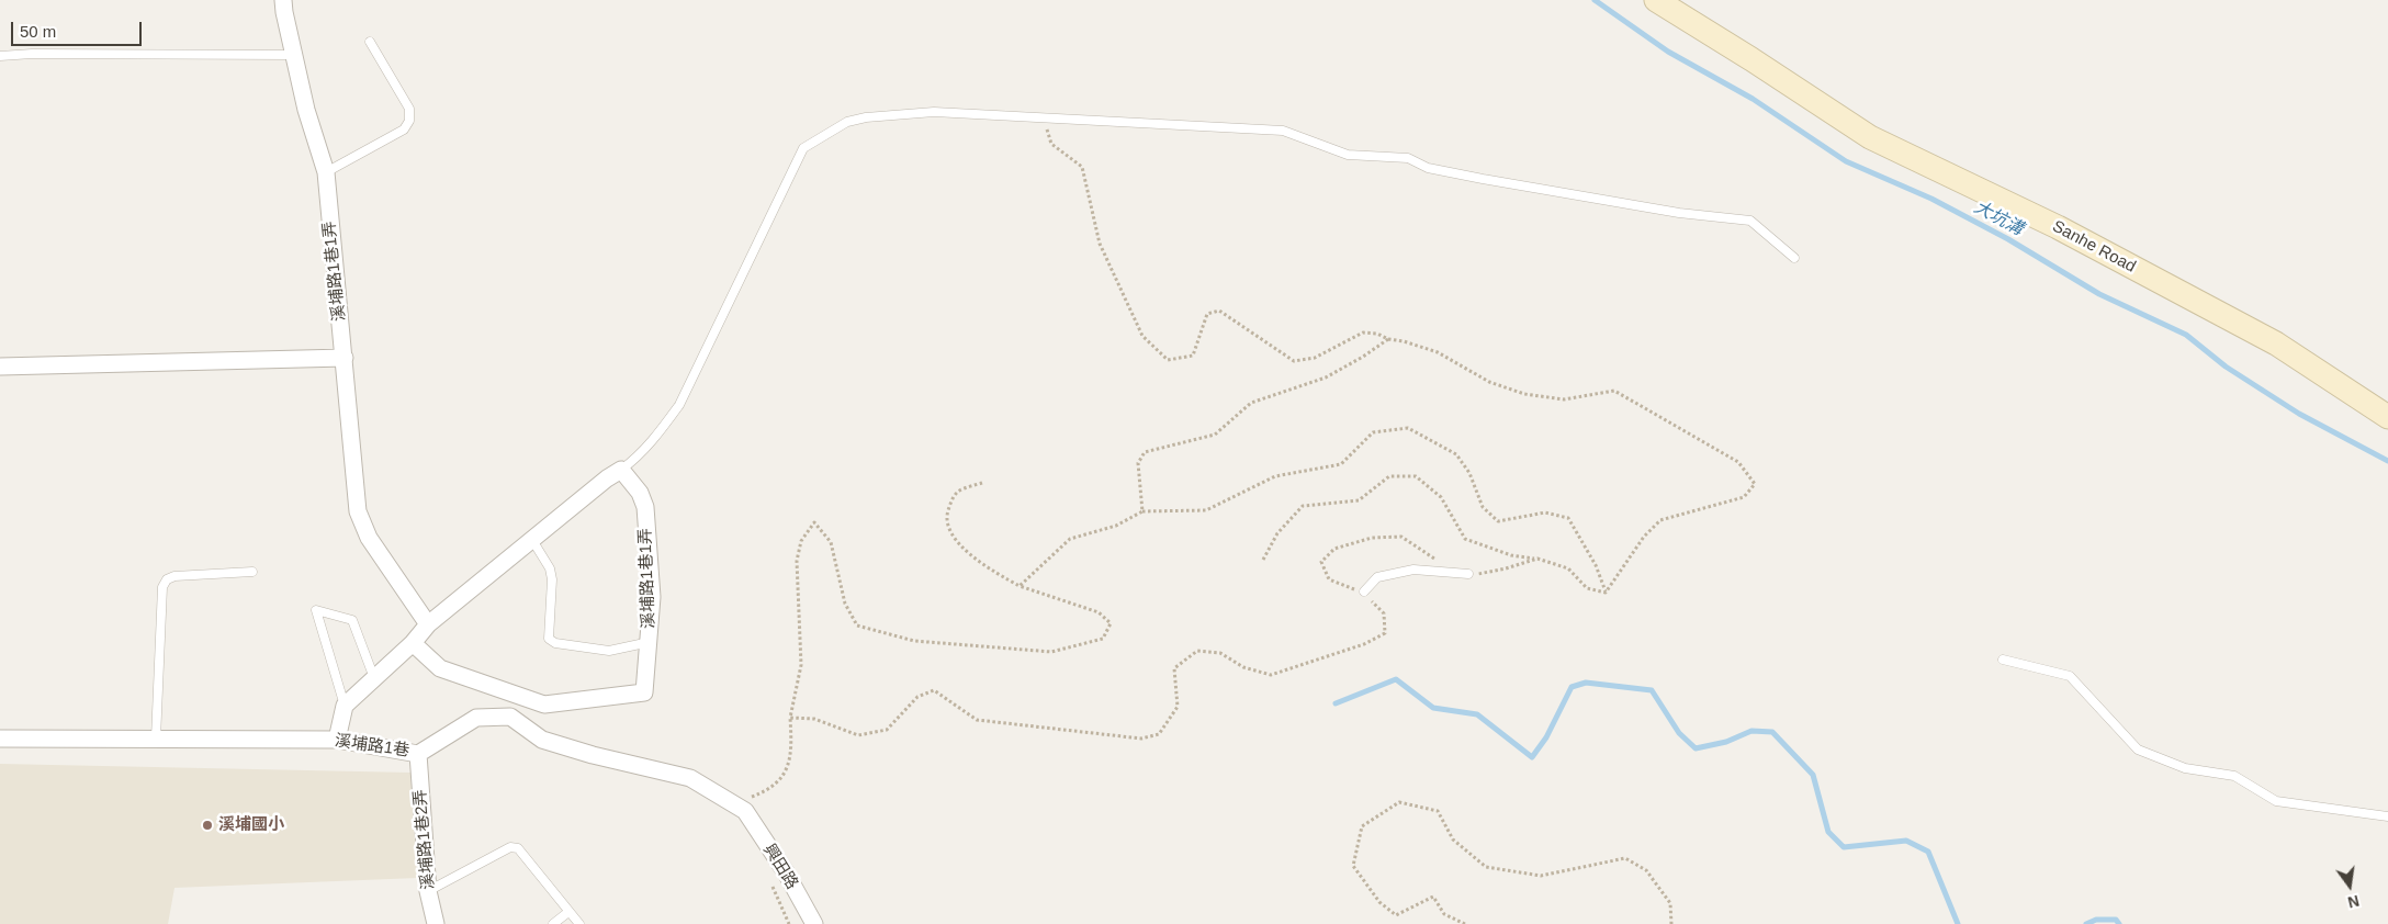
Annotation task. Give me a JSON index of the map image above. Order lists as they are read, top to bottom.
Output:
{
  "streets": {
    "main road": ["Sanhe Road"],
    "street": [
      "溪埔路1巷1弄",
      "溪埔路1巷",
      "溪埔路1巷2弄",
      "興田路"
    ]
  },
  "crossings": [
    ["溪埔路1巷", "溪埔路1巷2弄"],
    ["溪埔路1巷", "興田路"]
  ],
  "water": ["大坑溝"],
  "places": ["溪埔國小"],
  "scale_bar": "50 m",
  "north": "bottom"
}
